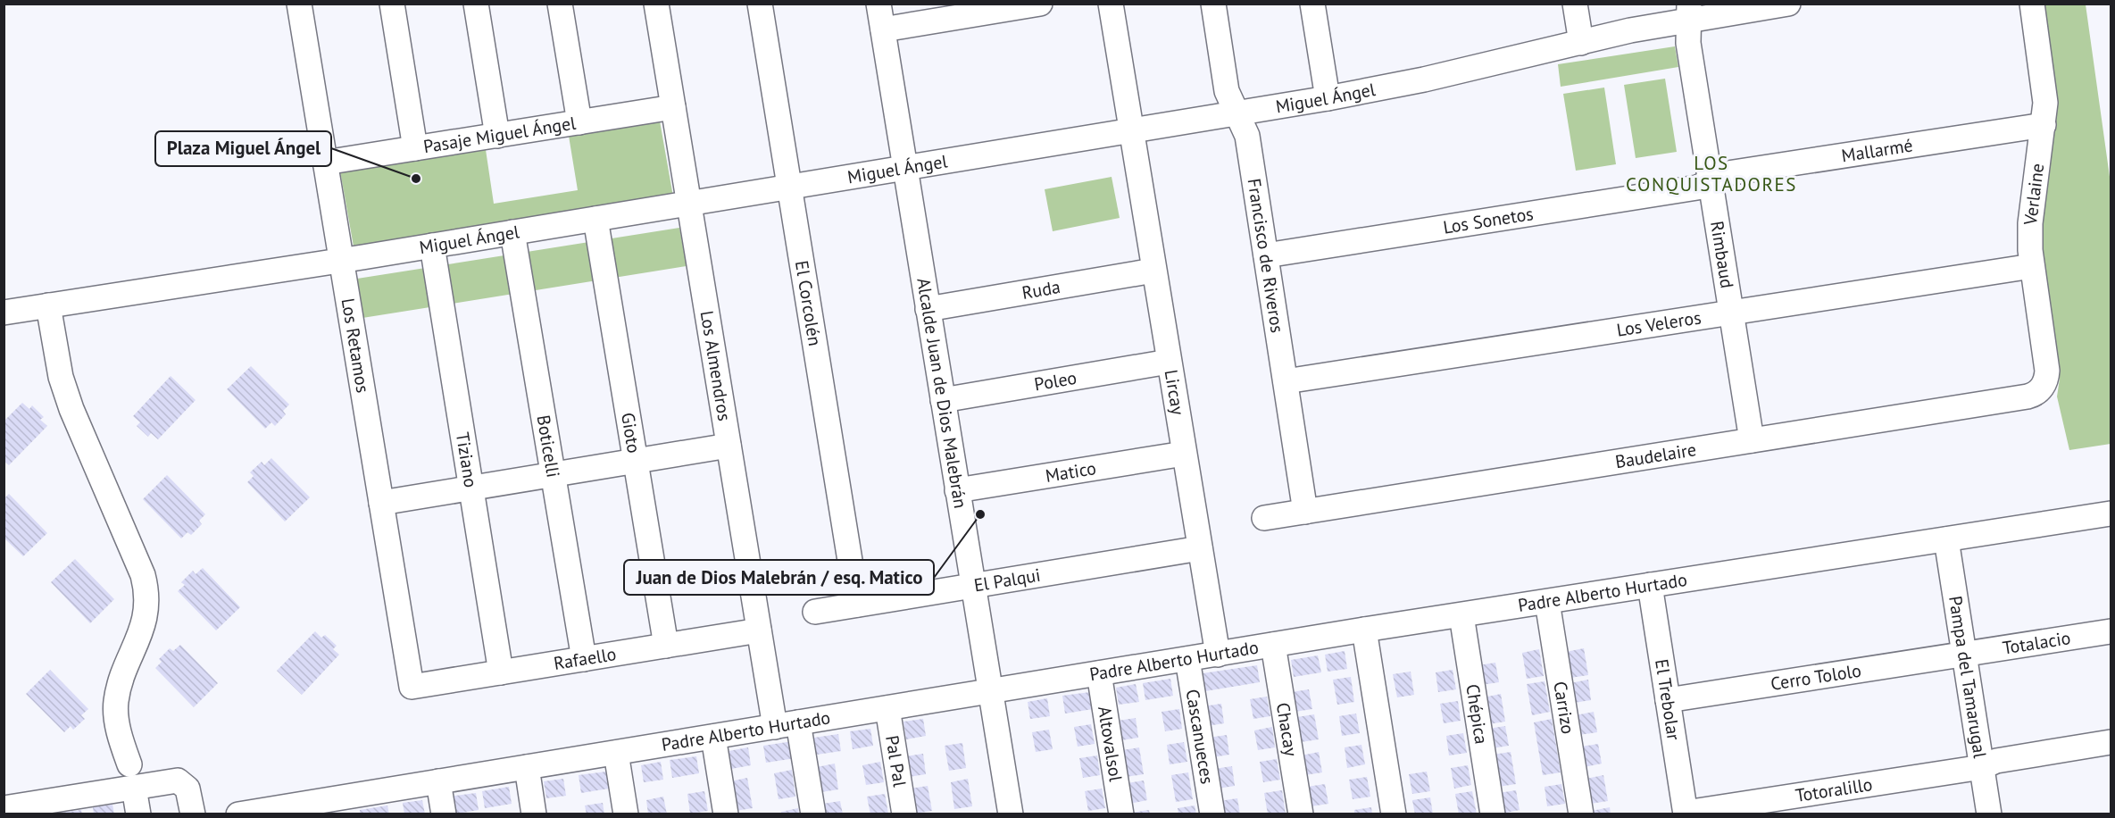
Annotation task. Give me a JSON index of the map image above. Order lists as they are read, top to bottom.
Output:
{
  "streets": {
    "street": [
      "Miguel Ángel",
      "Pasaje Miguel Ángel",
      "Mallarmé",
      "Verlaine",
      "Los Sonetos",
      "Rimbaud",
      "Francisco de Riveros",
      "Ruda",
      "El Corcolén",
      "Los Veleros",
      "Los Retamos",
      "Los Almendros",
      "Poleo",
      "Alcalde Juan de Dios Malebrán",
      "Lircay",
      "Gioto",
      "Boticelli",
      "Baudelaire",
      "Tiziano",
      "Matico",
      "El Palqui",
      "Padre Alberto Hurtado",
      "Totalacio",
      "Rafaello",
      "Cerro Tololo",
      "Pampa del Tamarugal",
      "El Trebolar",
      "Carrizo",
      "Chépica",
      "Chacay",
      "Cascanueces",
      "Altovalsol",
      "Pal Pal",
      "Totoralillo"
    ]
  },
  "crossings": [
    ["Miguel Ángel", "Rimbaud"],
    ["Miguel Ángel", "Francisco de Riveros"],
    ["Miguel Ángel", "El Corcolén"],
    ["Miguel Ángel", "Los Retamos"],
    ["Miguel Ángel", "Los Almendros"],
    ["Miguel Ángel", "Alcalde Juan de Dios Malebrán"],
    ["Miguel Ángel", "Lircay"],
    ["Miguel Ángel", "Gioto"],
    ["Miguel Ángel", "Boticelli"],
    ["Miguel Ángel", "Tiziano"],
    ["Pasaje Miguel Ángel", "Los Retamos"],
    ["Pasaje Miguel Ángel", "Los Almendros"],
    ["Mallarmé", "Verlaine"],
    ["Mallarmé", "Los Sonetos"],
    ["Mallarmé", "Rimbaud"],
    ["Verlaine", "Los Veleros"],
    ["Verlaine", "Baudelaire"],
    ["Los Sonetos", "Rimbaud"],
    ["Los Sonetos", "Francisco de Riveros"],
    ["Rimbaud", "Los Veleros"],
    ["Rimbaud", "Baudelaire"],
    ["Francisco de Riveros", "Los Veleros"],
    ["Francisco de Riveros", "Baudelaire"],
    ["Ruda", "Alcalde Juan de Dios Malebrán"],
    ["Ruda", "Lircay"],
    ["El Corcolén", "El Palqui"],
    ["Los Retamos", "Rafaello"],
    ["Los Almendros", "Padre Alberto Hurtado"],
    ["Los Almendros", "Rafaello"],
    ["Poleo", "Alcalde Juan de Dios Malebrán"],
    ["Poleo", "Lircay"],
    ["Alcalde Juan de Dios Malebrán", "Matico"],
    ["Alcalde Juan de Dios Malebrán", "El Palqui"],
    ["Alcalde Juan de Dios Malebrán", "Padre Alberto Hurtado"],
    ["Lircay", "Matico"],
    ["Lircay", "El Palqui"],
    ["Lircay", "Padre Alberto Hurtado"],
    ["Gioto", "Rafaello"],
    ["Boticelli", "Rafaello"],
    ["Tiziano", "Rafaello"],
    ["Padre Alberto Hurtado", "Pampa del Tamarugal"],
    ["Padre Alberto Hurtado", "El Trebolar"],
    ["Padre Alberto Hurtado", "Carrizo"],
    ["Padre Alberto Hurtado", "Chépica"],
    ["Padre Alberto Hurtado", "Chacay"],
    ["Padre Alberto Hurtado", "Cascanueces"],
    ["Padre Alberto Hurtado", "Altovalsol"],
    ["Padre Alberto Hurtado", "Pal Pal"],
    ["Totalacio", "Cerro Tololo"],
    ["Totalacio", "Pampa del Tamarugal"],
    ["Cerro Tololo", "Pampa del Tamarugal"],
    ["Cerro Tololo", "El Trebolar"],
    ["Pampa del Tamarugal", "Totoralillo"],
    ["El Trebolar", "Totoralillo"]
  ],
  "districts": ["LOS CONQUISTADORES"],
  "places": ["Plaza Miguel Ángel", "Juan de Dios Malebrán / esq. Matico"]
}
